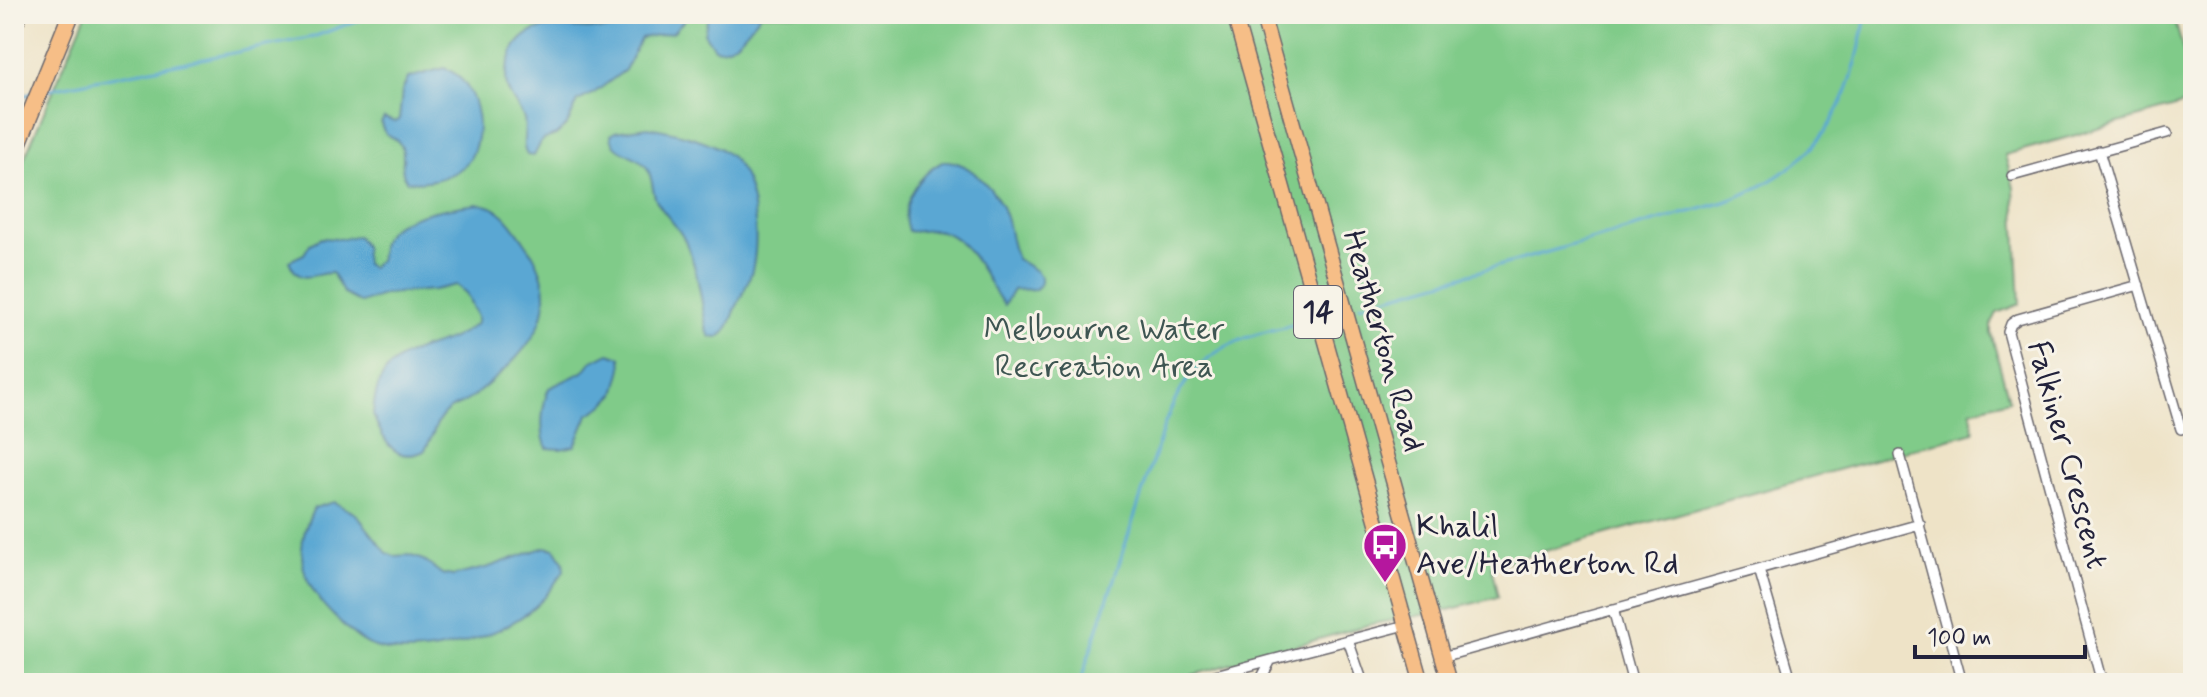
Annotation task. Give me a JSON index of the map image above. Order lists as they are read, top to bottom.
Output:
{
  "streets": {
    "main road": ["14", "Heatherton Road"],
    "street": ["Falkiner Crescent"]
  },
  "parks": ["Melbourne Water Recreation Area"],
  "places": {
    "bus stop": ["Khalil Ave/Heatherton Rd"]
  },
  "scale_bar": "100 m"
}
